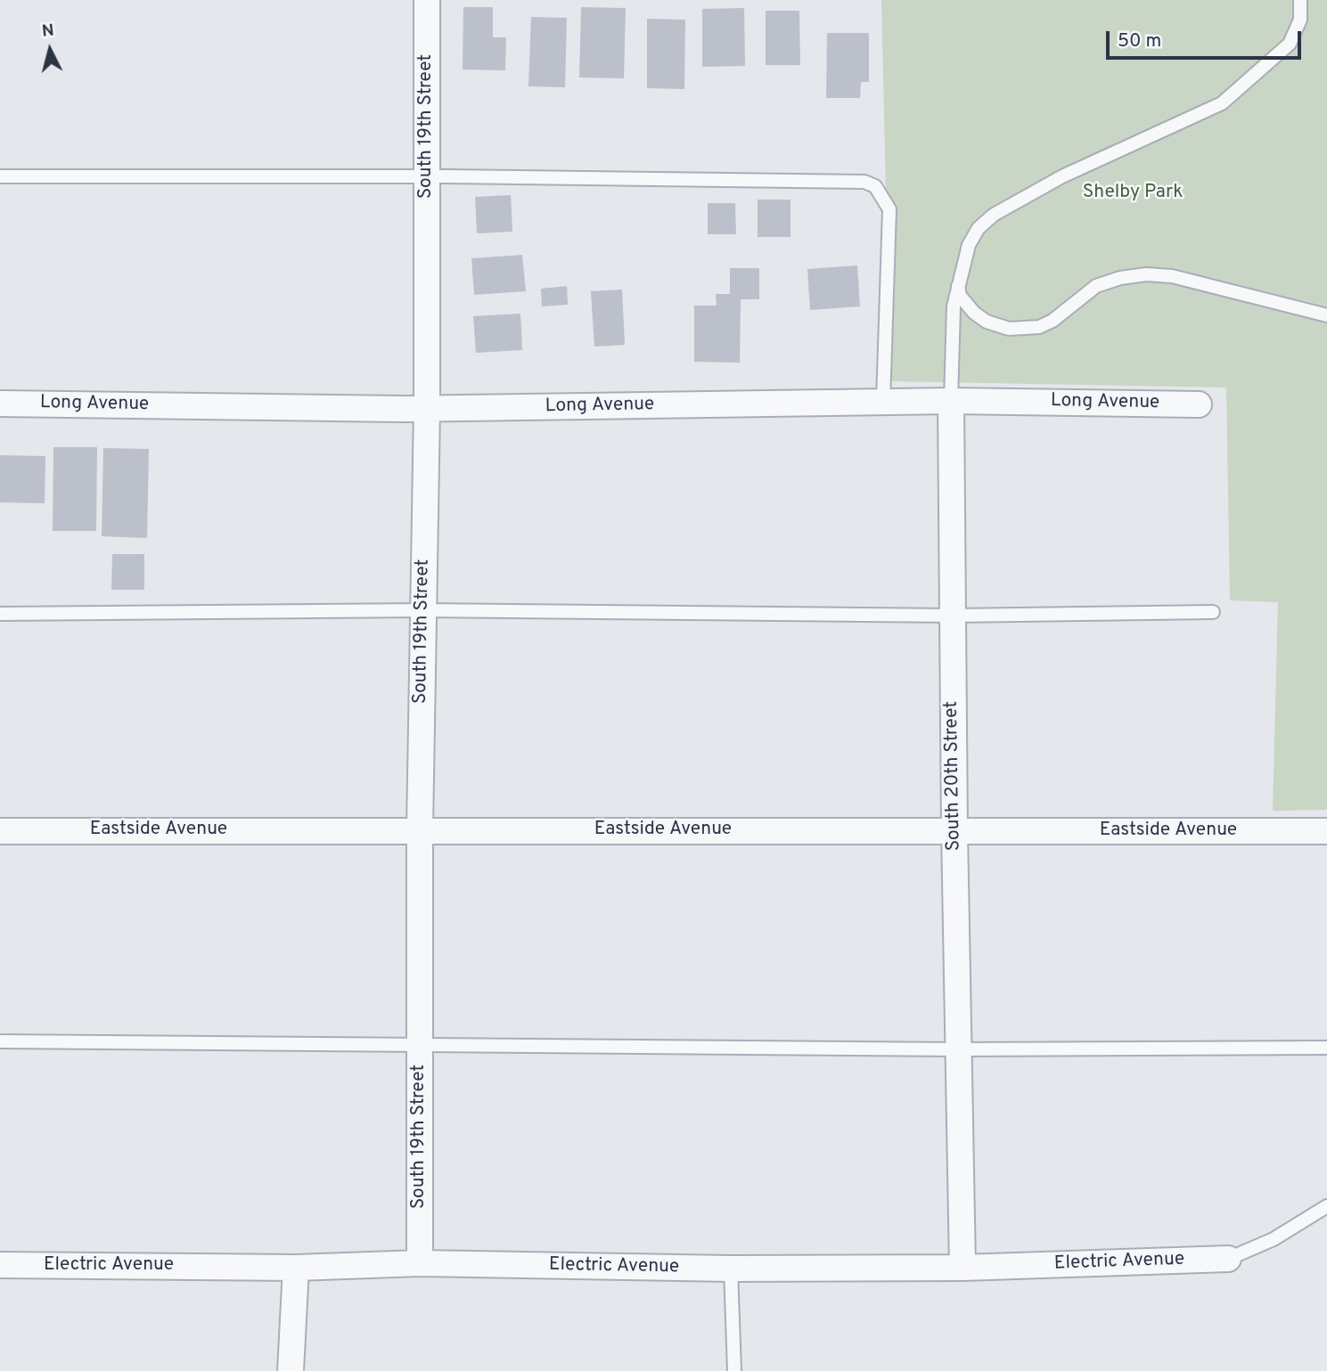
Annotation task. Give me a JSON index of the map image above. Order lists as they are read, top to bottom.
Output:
{
  "streets": {
    "street": [
      "South 19th Street",
      "Long Avenue",
      "South 20th Street",
      "Eastside Avenue",
      "Electric Avenue"
    ]
  },
  "crossings": [
    ["South 19th Street", "Long Avenue"],
    ["South 19th Street", "Eastside Avenue"],
    ["South 19th Street", "Electric Avenue"],
    ["Long Avenue", "South 20th Street"],
    ["South 20th Street", "Eastside Avenue"],
    ["South 20th Street", "Electric Avenue"]
  ],
  "parks": ["Shelby Park"],
  "scale_bar": "50 m",
  "north": "top"
}
